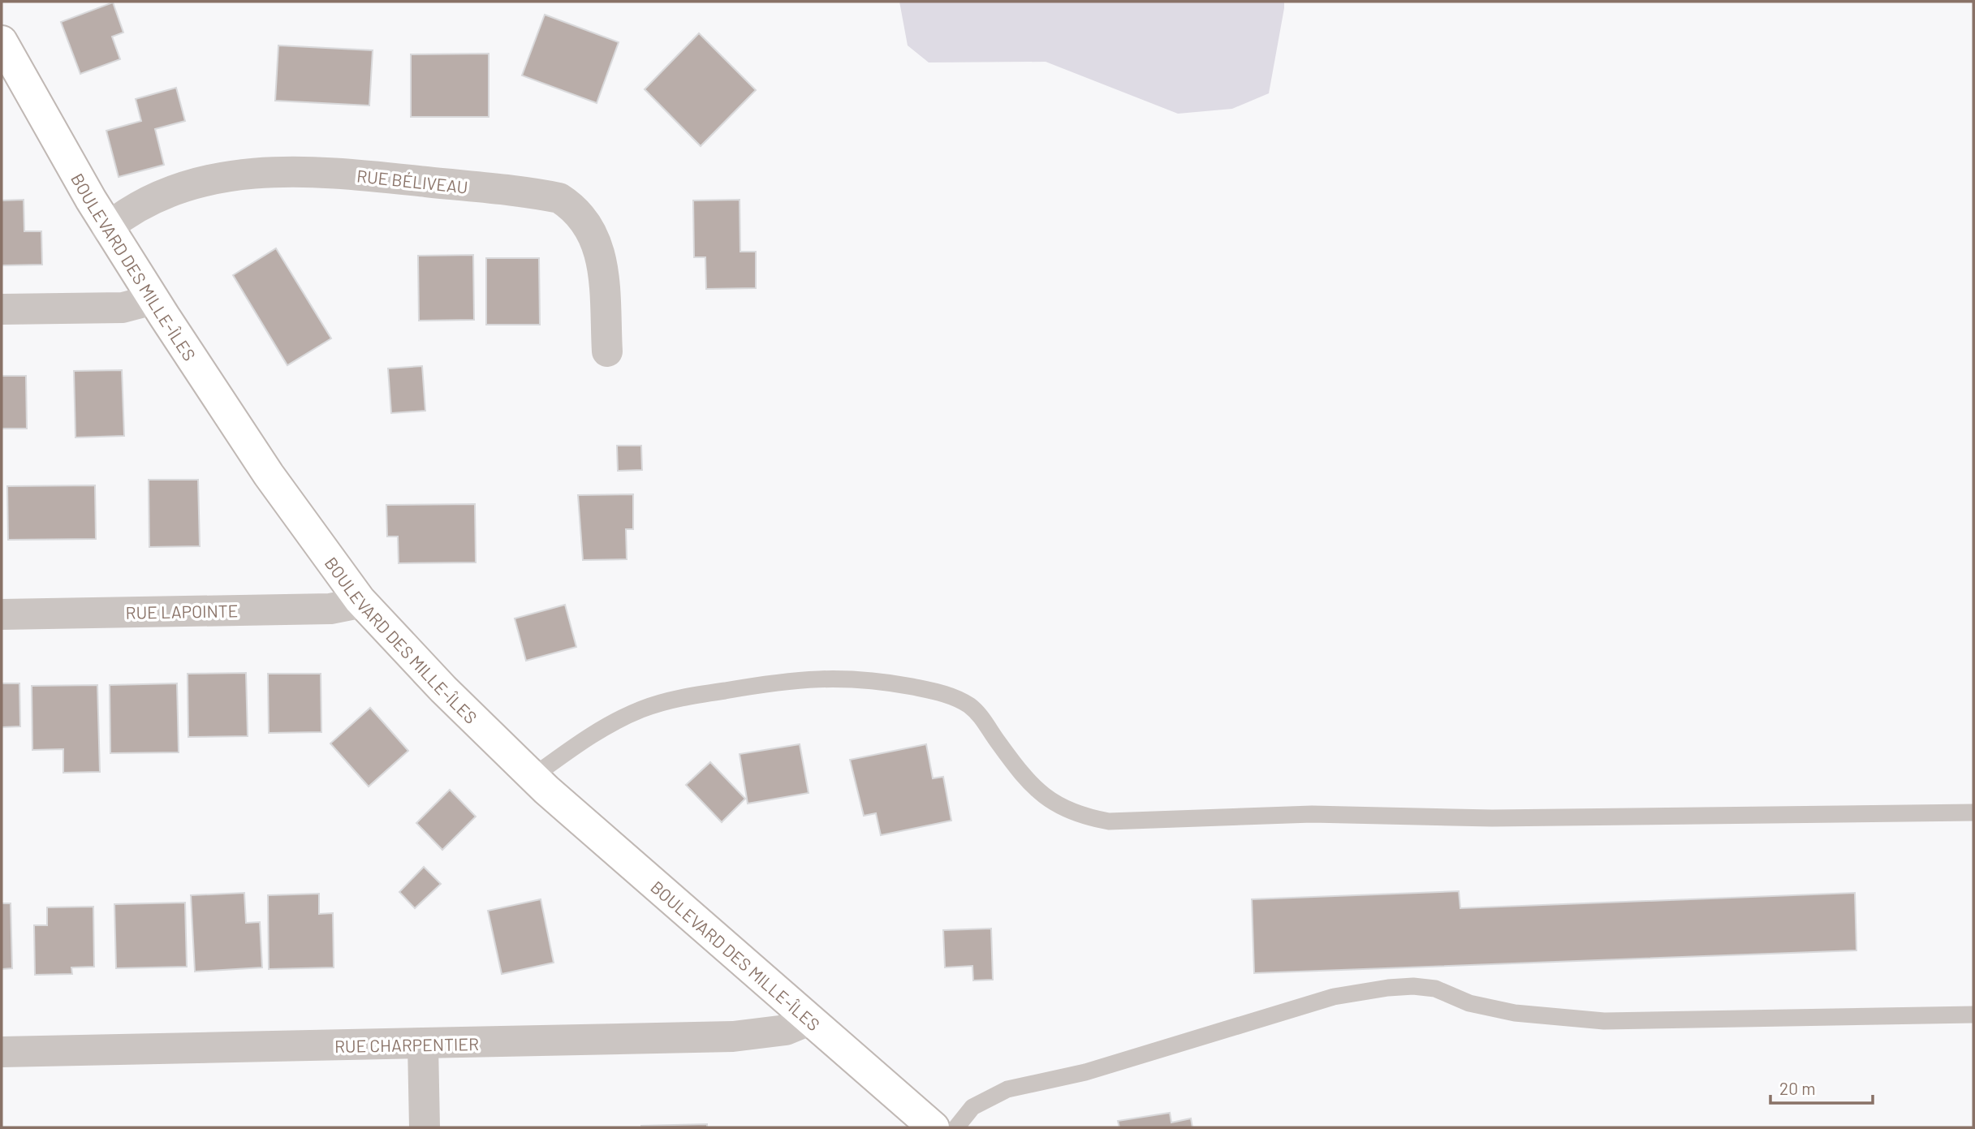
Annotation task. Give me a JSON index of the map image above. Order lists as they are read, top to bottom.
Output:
{
  "streets": {
    "street": [
      "RUE BÉLIVEAU",
      "BOULEVARD DES MILLE-ÎLES",
      "RUE LAPOINTE",
      "RUE CHARPENTIER"
    ]
  },
  "crossings": [
    ["RUE BÉLIVEAU", "BOULEVARD DES MILLE-ÎLES"],
    ["BOULEVARD DES MILLE-ÎLES", "RUE LAPOINTE"],
    ["BOULEVARD DES MILLE-ÎLES", "RUE CHARPENTIER"]
  ],
  "scale_bar": "20 m"
}
